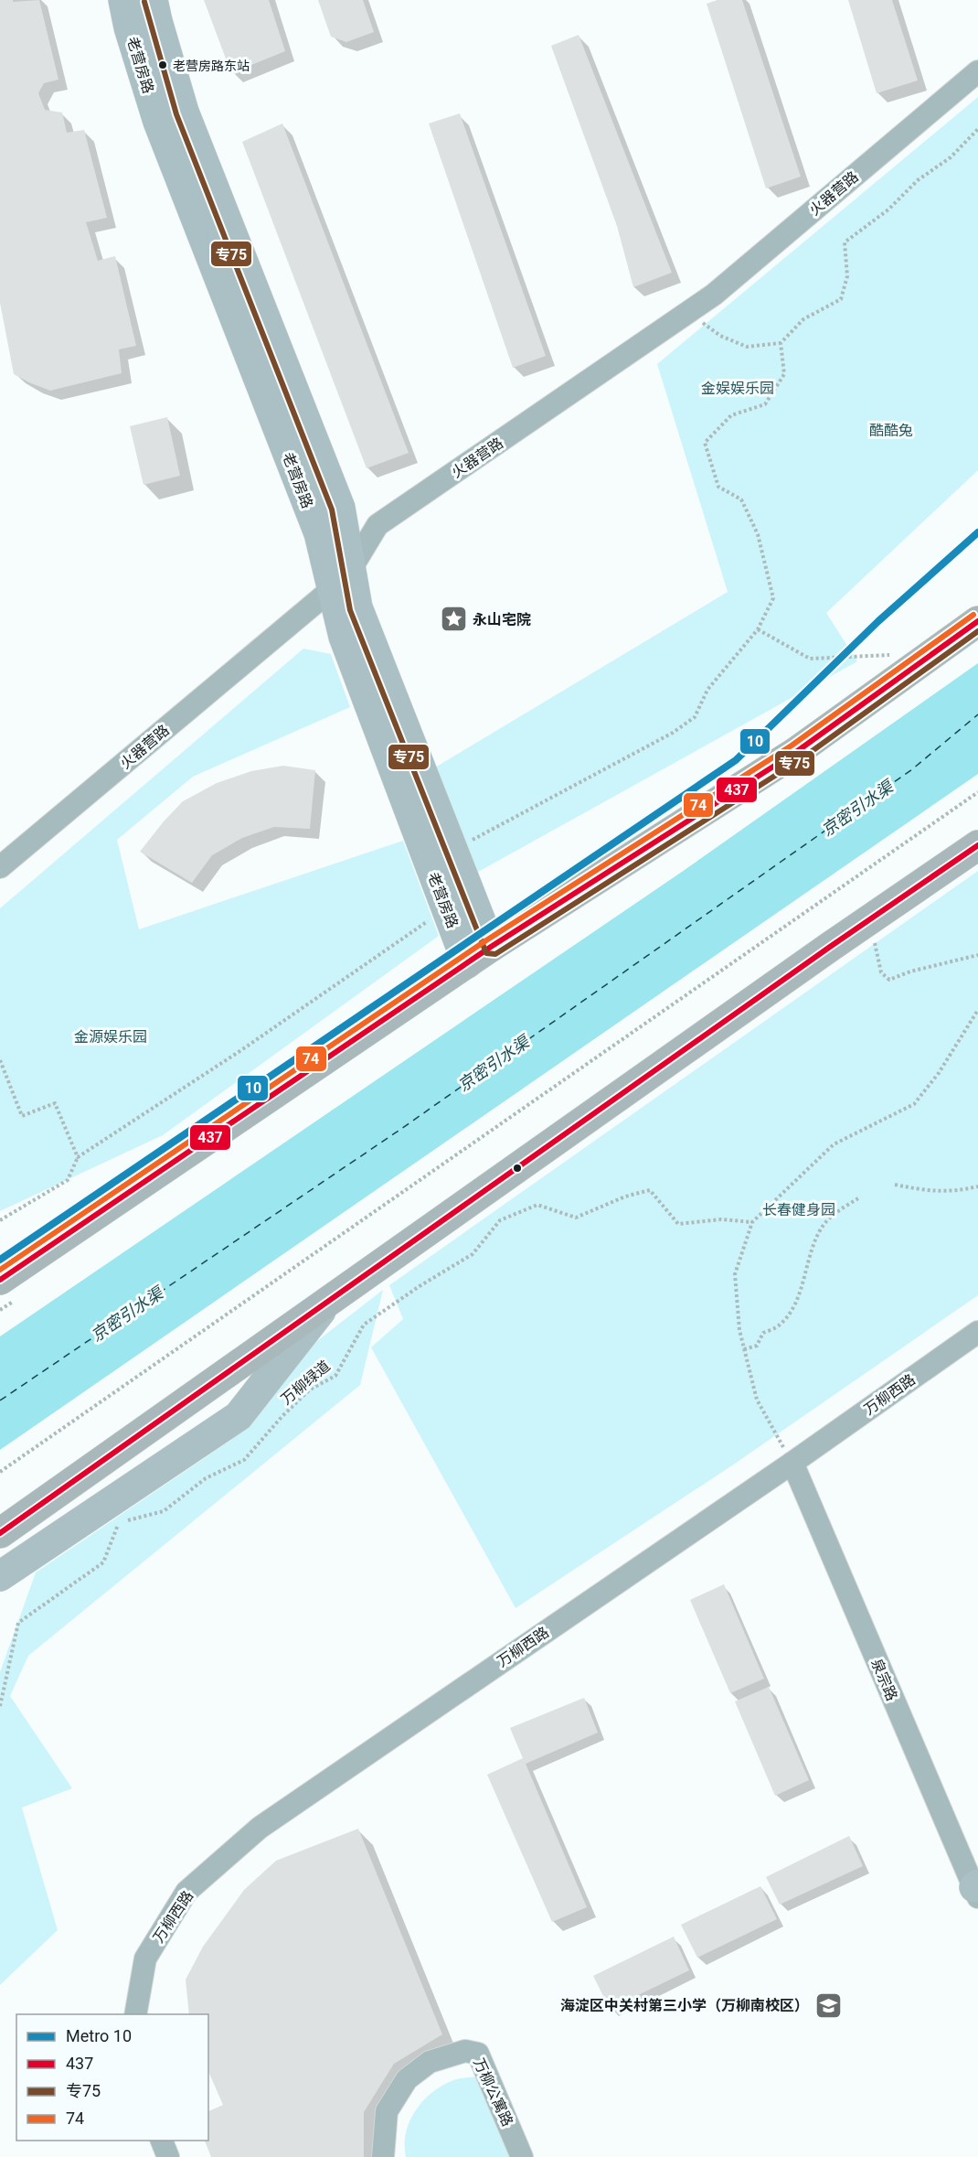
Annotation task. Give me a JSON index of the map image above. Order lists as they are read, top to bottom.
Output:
{
  "streets": {
    "street": [
      "老营房路",
      "火器营路",
      "万柳西路",
      "泉宗路",
      "万柳公寓路"
    ],
    "path": ["万柳绿道"]
  },
  "crossings": [
    ["老营房路", "火器营路"],
    ["万柳西路", "泉宗路"]
  ],
  "water": ["京密引水渠"],
  "parks": [
    "金娱娱乐园",
    "酷酷兔",
    "金源娱乐园",
    "长春健身园"
  ],
  "places": {
    "other": ["老营房路东站"],
    "place": ["永山宅院"],
    "school or university": ["海淀区中关村第三小学（万柳南校区）"]
  },
  "lines": [
    "transit line 专75",
    "metro line 10",
    "transit line 74",
    "transit line 437"
  ],
  "legend": [
    "Metro 10",
    "437",
    "专75",
    "74"
  ]
}
